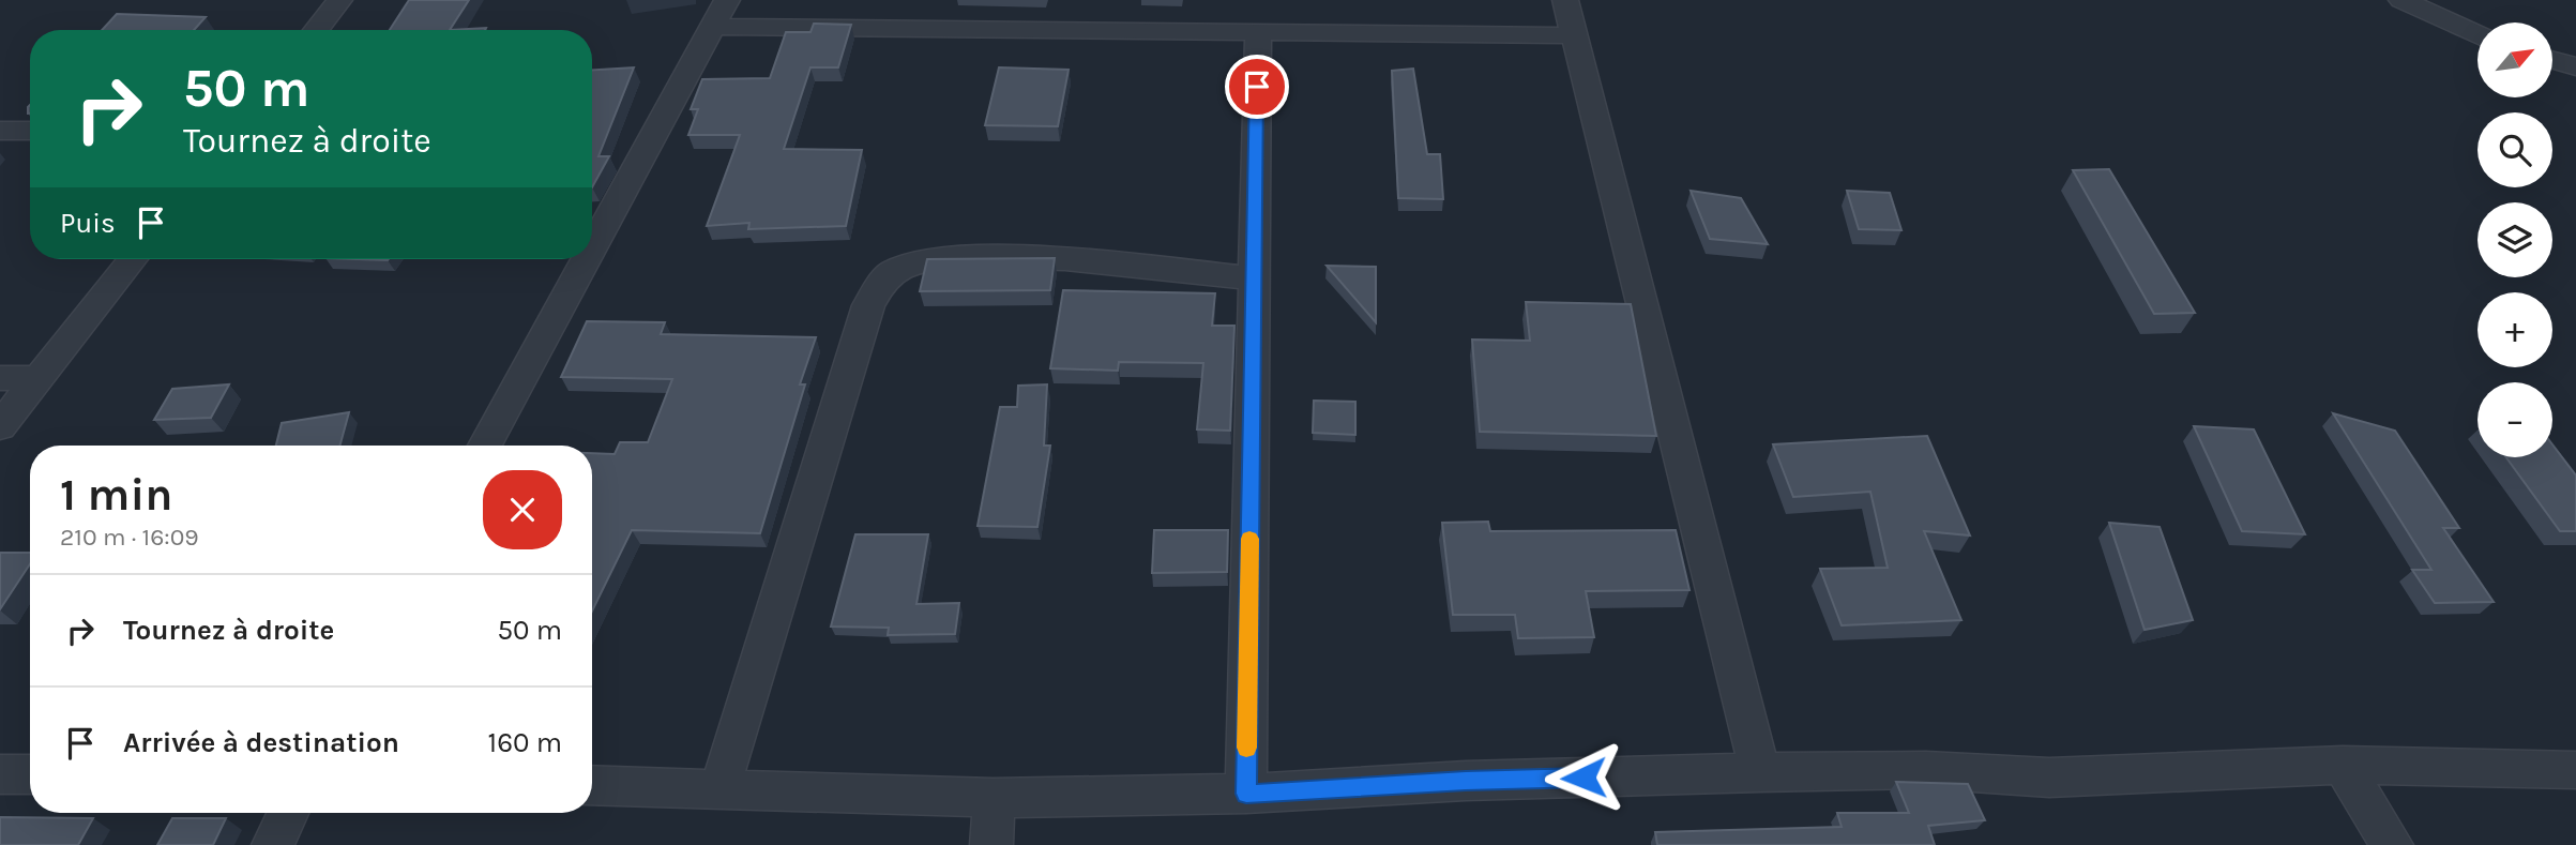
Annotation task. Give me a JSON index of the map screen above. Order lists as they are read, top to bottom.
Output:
{
  "north": "top right",
  "page": {
    "map_buttons": ["+", "−"],
    "turn": ["50 m", "Tournez à droite"],
    "then": "Puis",
    "heading": ["1 min", "210 m · 16:09"],
    "list": [
      {
        "name": "Tournez à droite",
        "value": "50 m"
      },
      {
        "name": "Arrivée à destination",
        "value": "160 m"
      }
    ]
  }
}
